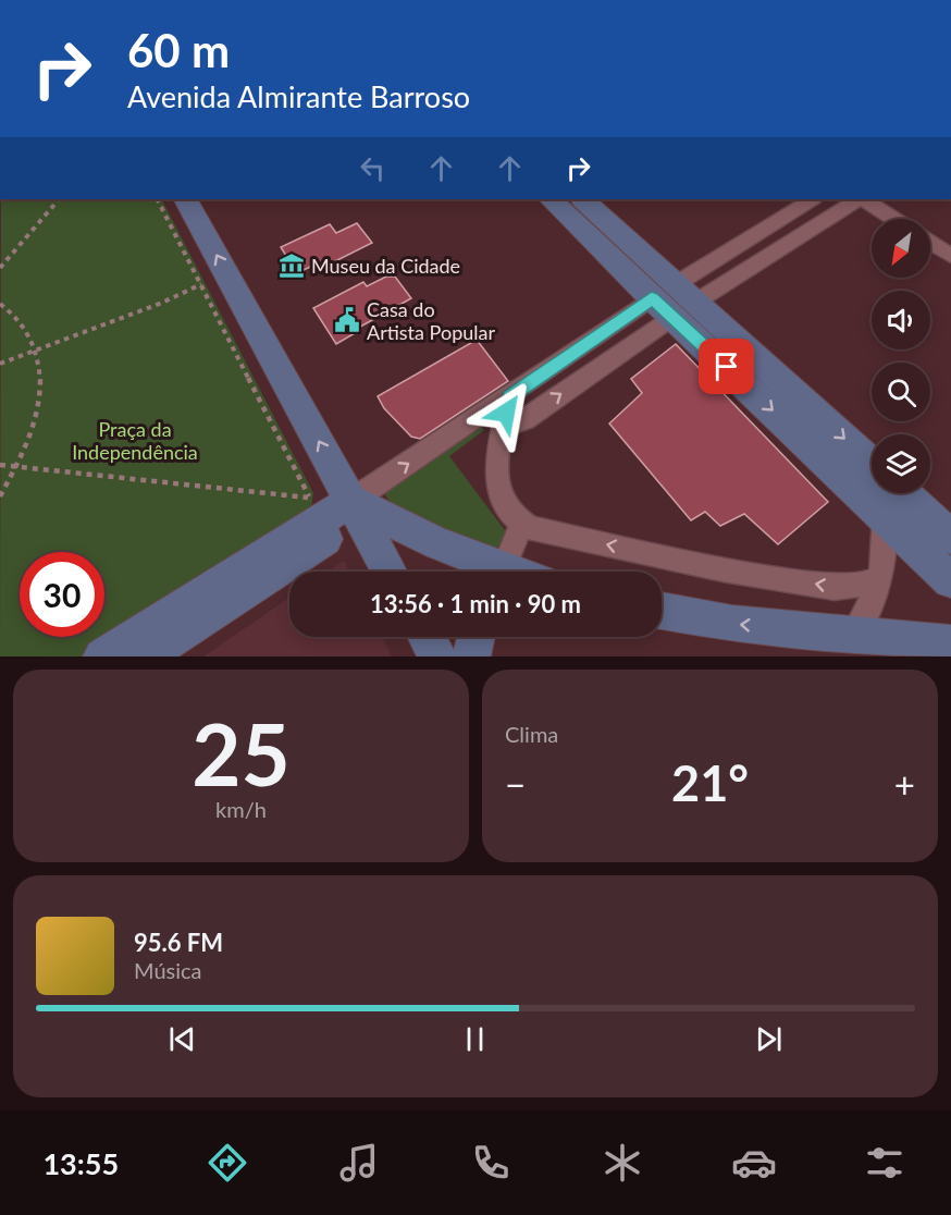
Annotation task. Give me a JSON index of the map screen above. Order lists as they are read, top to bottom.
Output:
{
  "parks": ["Praça da Independência"],
  "places": {
    "museum": ["Museu da Cidade"],
    "public building": ["Casa do Artista Popular"]
  },
  "north": "bottom left",
  "page": {
    "turn": ["60 m", "Avenida Almirante Barroso"],
    "limit": "30",
    "trip": "13:56 · 1 min · 90 m",
    "tile": [
      ["25", "km/h"],
      "Clima"
    ],
    "heat": ["−", "21°", "+"],
    "song": ["95.6 FM", "Música"],
    "tabs": "13:55"
  }
}
